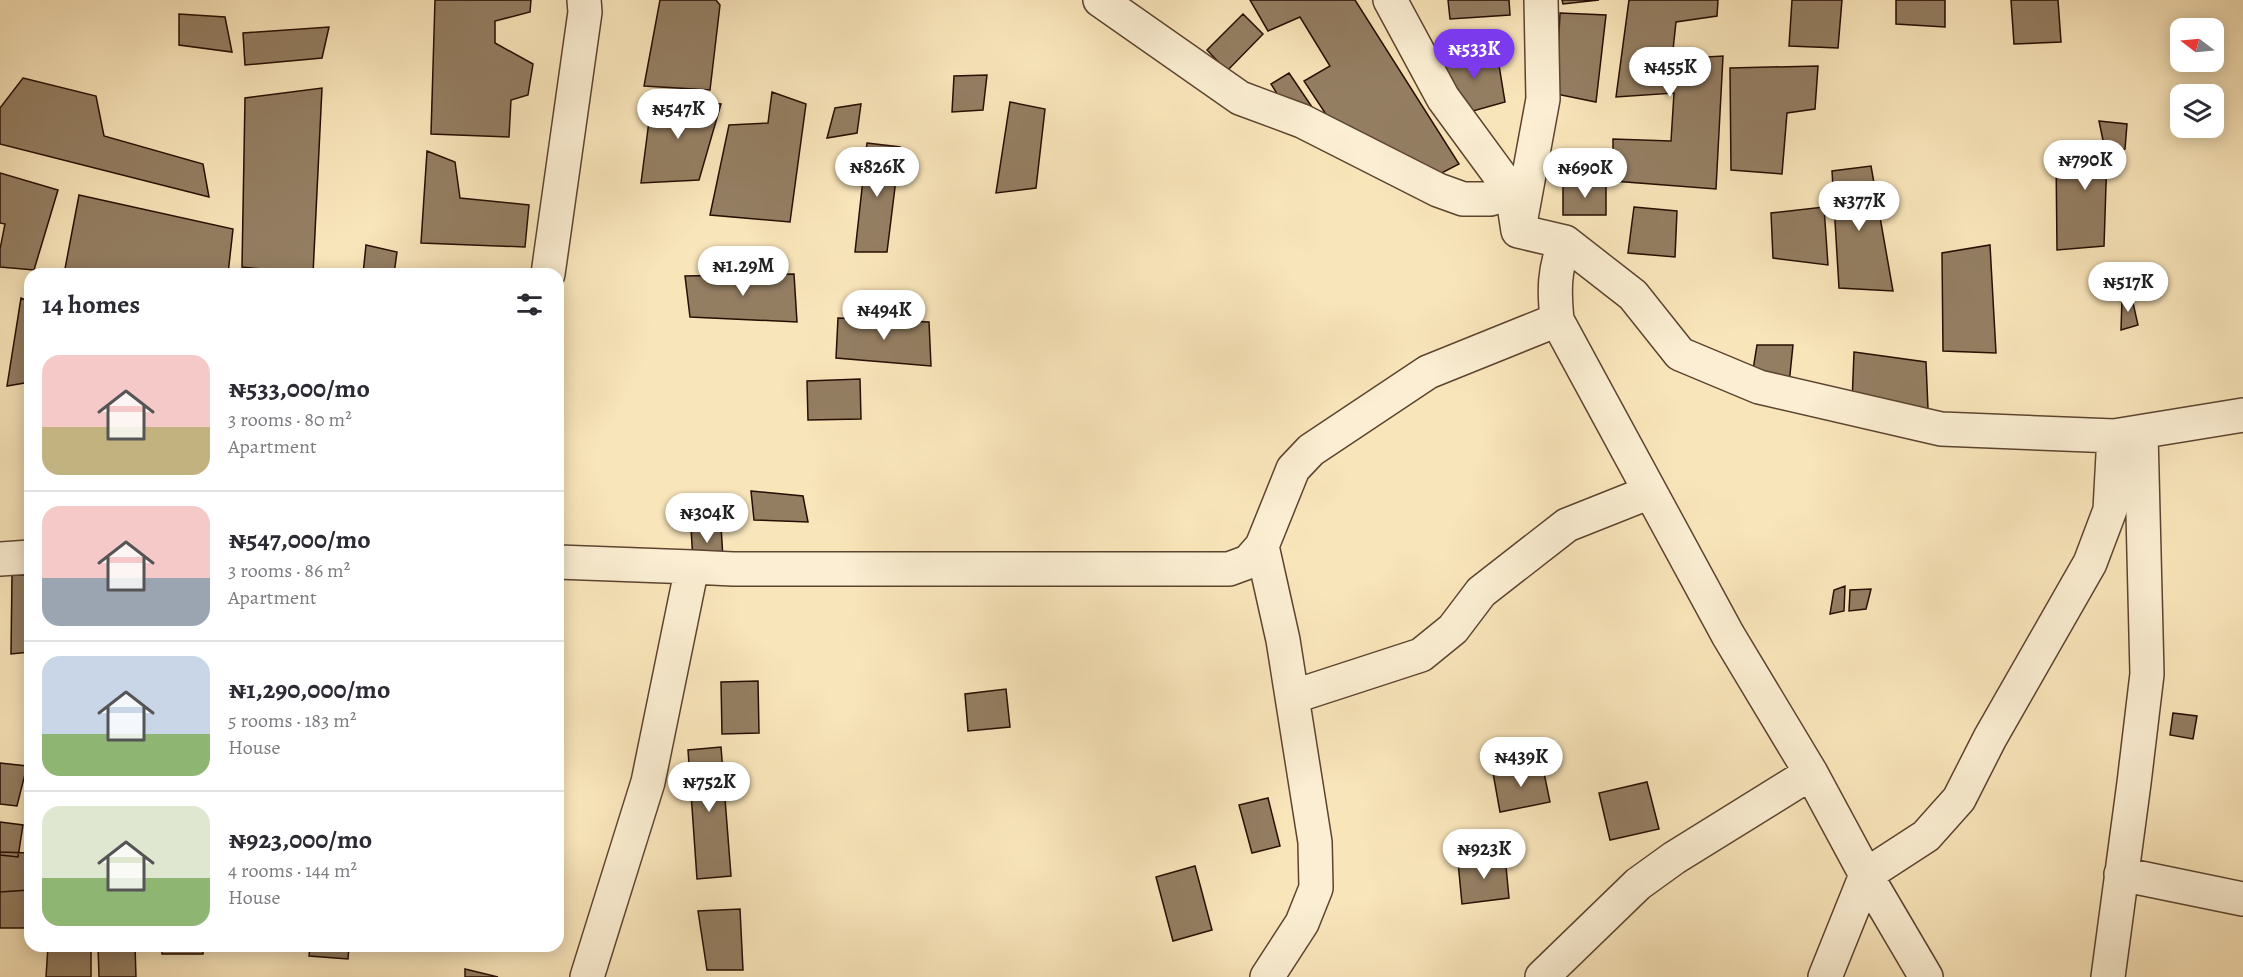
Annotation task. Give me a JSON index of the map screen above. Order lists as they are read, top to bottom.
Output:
{
  "north": "left",
  "page": {
    "price": [
      "₦533K",
      "₦455K",
      "₦547K",
      "₦790K",
      "₦826K",
      "₦690K",
      "₦377K",
      "₦1.29M",
      "₦517K",
      "₦494K",
      "₦304K",
      "₦439K",
      "₦752K",
      "₦923K"
    ],
    "heading": "14 homes",
    "list": [
      {
        "name": "₦533,000/mo",
        "note": "3 rooms · 80 m² · Apartment"
      },
      {
        "name": "₦547,000/mo",
        "note": "3 rooms · 86 m² · Apartment"
      },
      {
        "name": "₦1,290,000/mo",
        "note": "5 rooms · 183 m² · House"
      },
      {
        "name": "₦923,000/mo",
        "note": "4 rooms · 144 m² · House"
      }
    ]
  }
}
